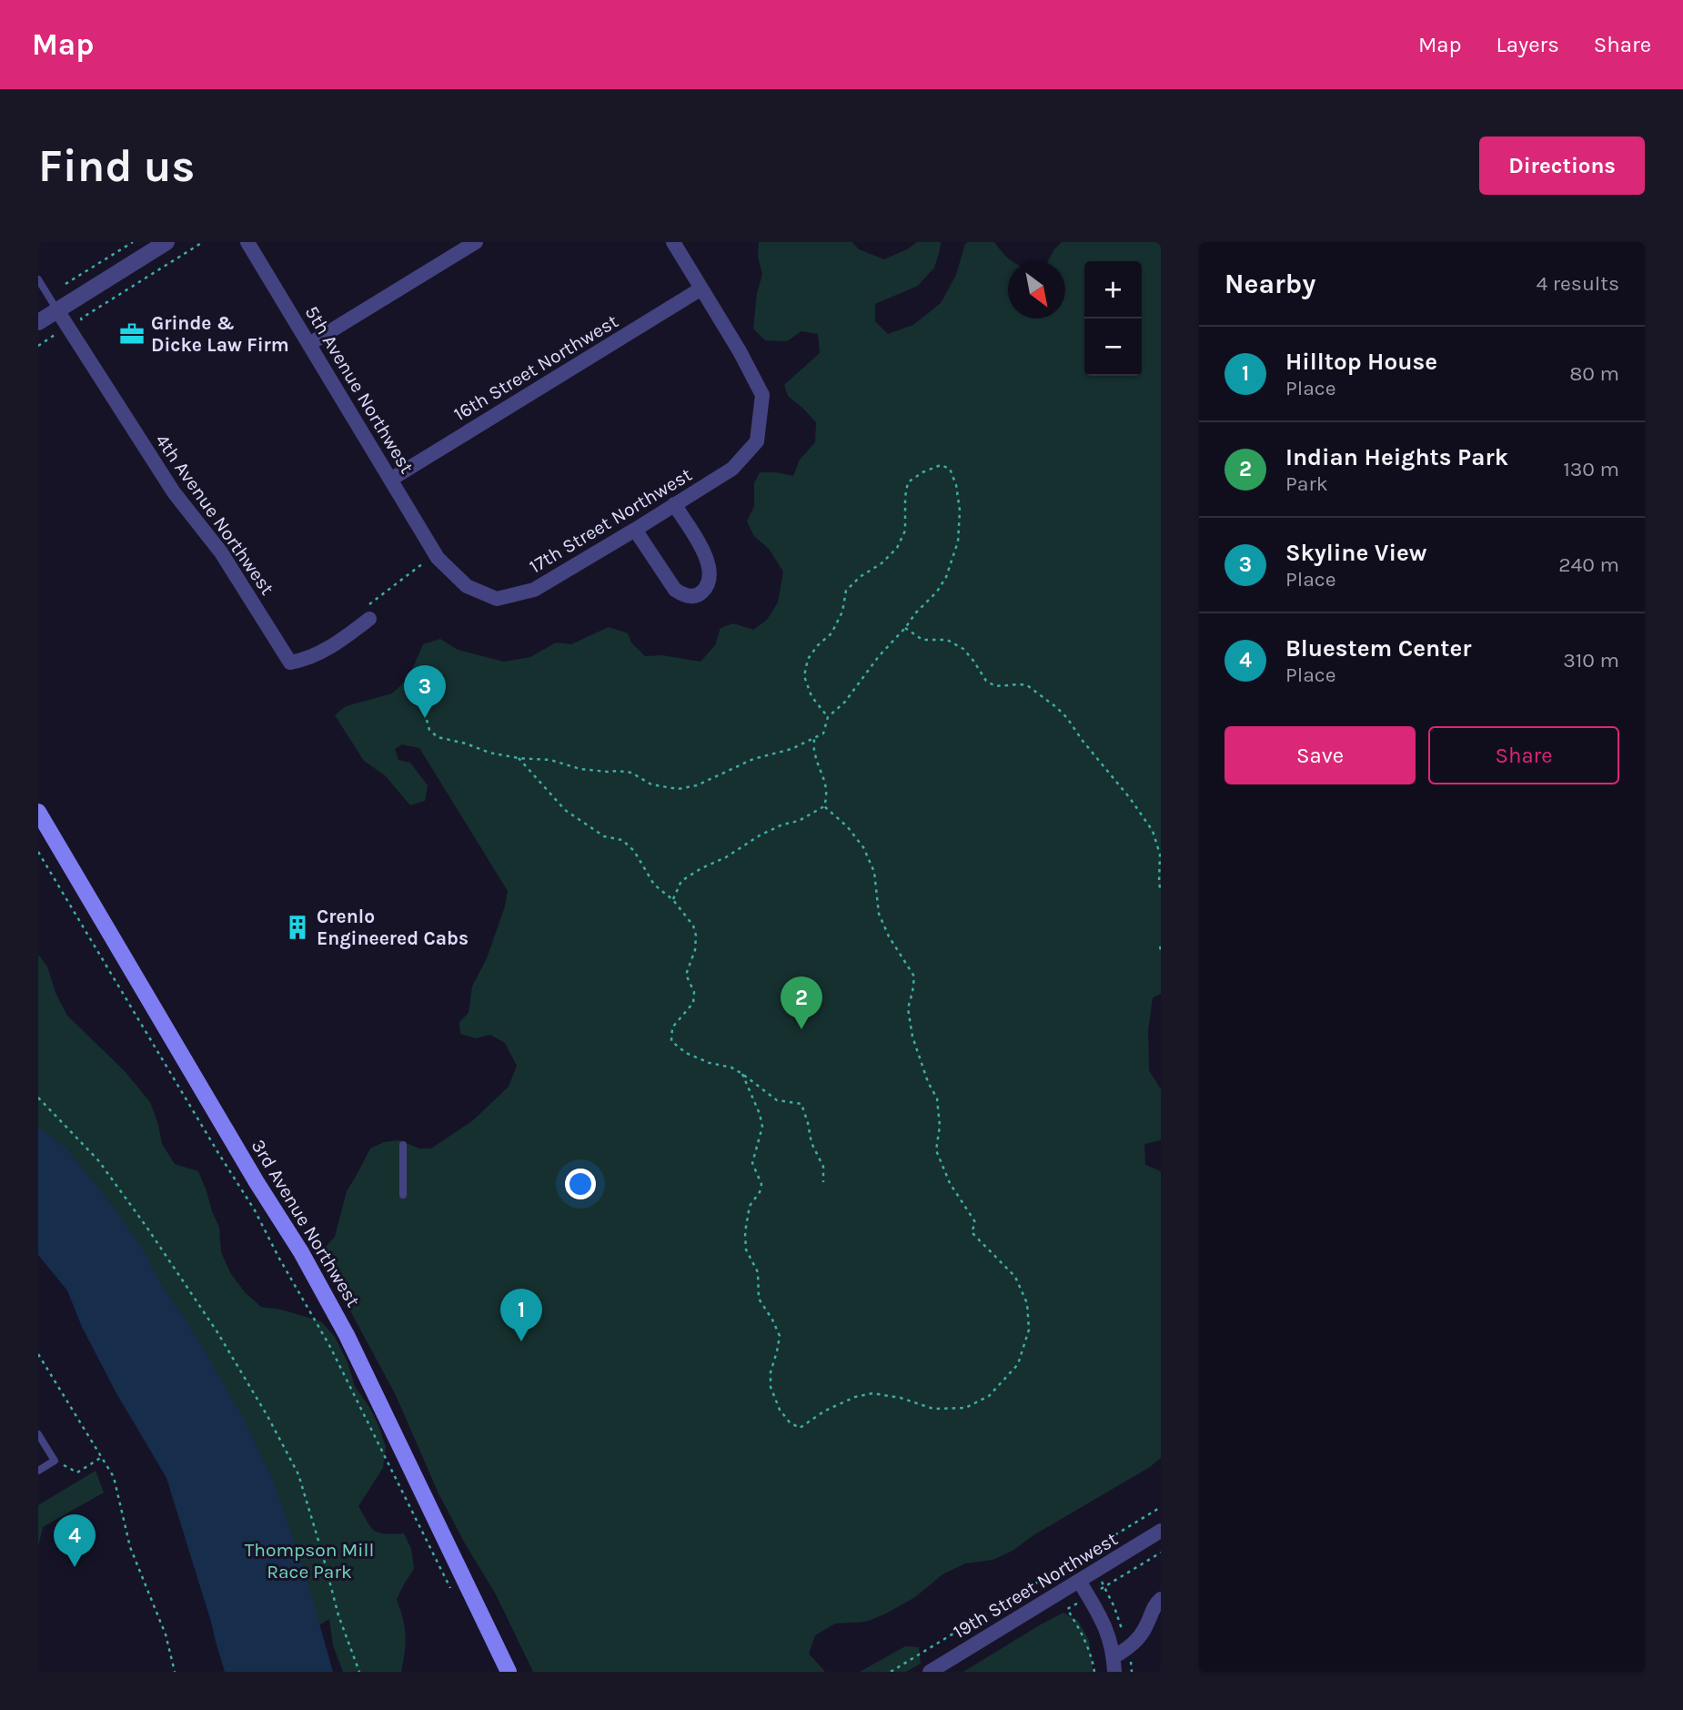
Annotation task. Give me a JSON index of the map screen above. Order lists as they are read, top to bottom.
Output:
{
  "streets": {
    "main road": ["3rd Avenue Northwest"],
    "street": [
      "16th Street Northwest",
      "5th Avenue Northwest",
      "4th Avenue Northwest",
      "17th Street Northwest",
      "19th Street Northwest"
    ]
  },
  "crossings": [
    ["16th Street Northwest", "5th Avenue Northwest"],
    ["16th Street Northwest", "17th Street Northwest"],
    ["5th Avenue Northwest", "17th Street Northwest"]
  ],
  "parks": ["Thompson Mill Race Park"],
  "places": {
    "office": ["Grinde & Dicke Law Firm"],
    "building": ["Crenlo Engineered Cabs"]
  },
  "north": "bottom right",
  "page": {
    "header": "Map",
    "nav": ["Map", "Layers", "Share"],
    "buttons": [
      "Directions",
      ["Save", "Share"]
    ],
    "title": "Find us",
    "heading": ["Nearby", "4 results"],
    "map_buttons": ["+", "−"],
    "list": [
      {
        "mark": "1",
        "name": "Hilltop House",
        "note": "Place",
        "value": "80 m"
      },
      {
        "mark": "2",
        "name": "Indian Heights Park",
        "note": "Park",
        "value": "130 m"
      },
      {
        "mark": "3",
        "name": "Skyline View",
        "note": "Place",
        "value": "240 m"
      },
      {
        "mark": "4",
        "name": "Bluestem Center",
        "note": "Place",
        "value": "310 m"
      }
    ],
    "pins": [
      "3",
      "2",
      "1",
      "4"
    ]
  }
}
